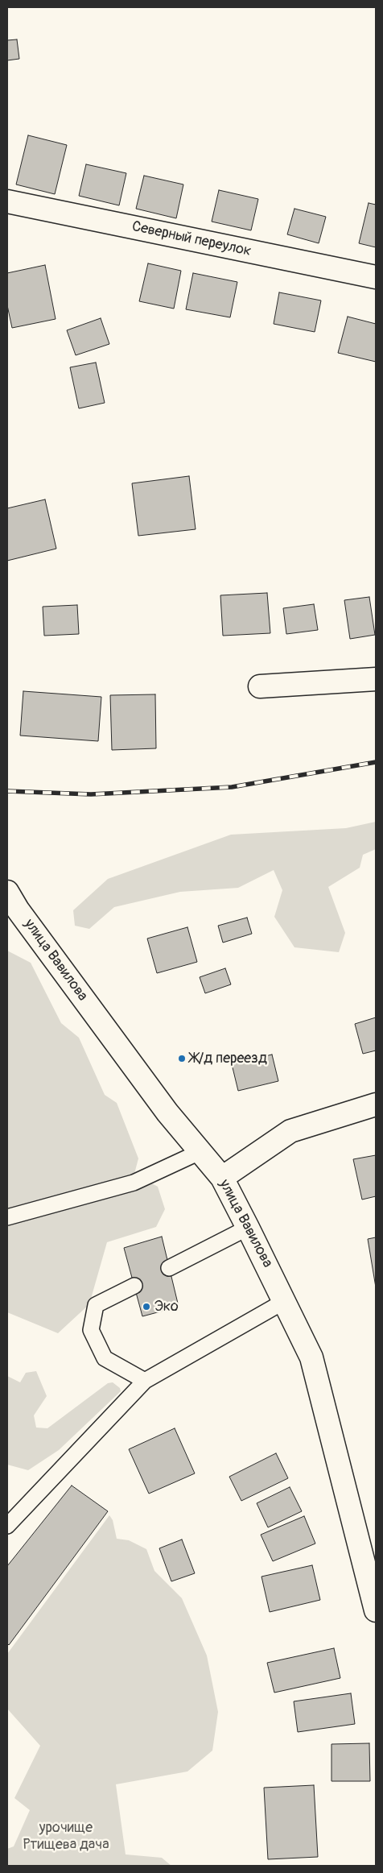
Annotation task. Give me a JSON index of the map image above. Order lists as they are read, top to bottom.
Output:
{
  "streets": {
    "main road": ["Северный переулок", "улица Вавилова"]
  },
  "parks": ["урочище Ртищева дача"],
  "places": ["Ж/д переезд", "Эко"]
}
